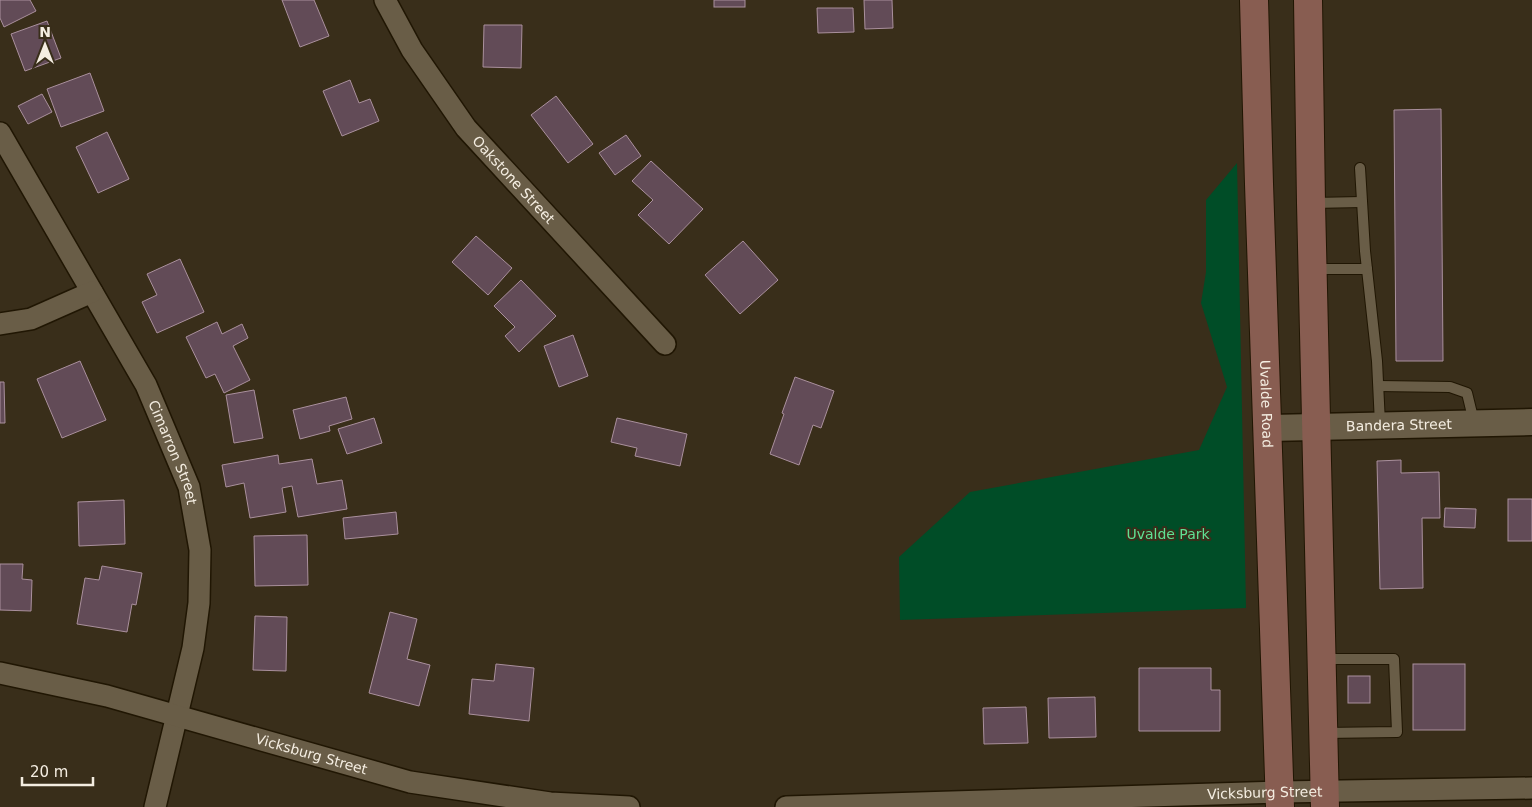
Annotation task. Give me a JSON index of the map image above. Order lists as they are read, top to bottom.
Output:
{
  "streets": {
    "main road": ["Uvalde Road"],
    "street": [
      "Oakstone Street",
      "Bandera Street",
      "Cimarron Street",
      "Vicksburg Street"
    ]
  },
  "crossings": [
    ["Uvalde Road", "Bandera Street"],
    ["Uvalde Road", "Vicksburg Street"],
    ["Cimarron Street", "Vicksburg Street"]
  ],
  "parks": ["Uvalde Park"],
  "scale_bar": "20 m",
  "north": "top"
}
